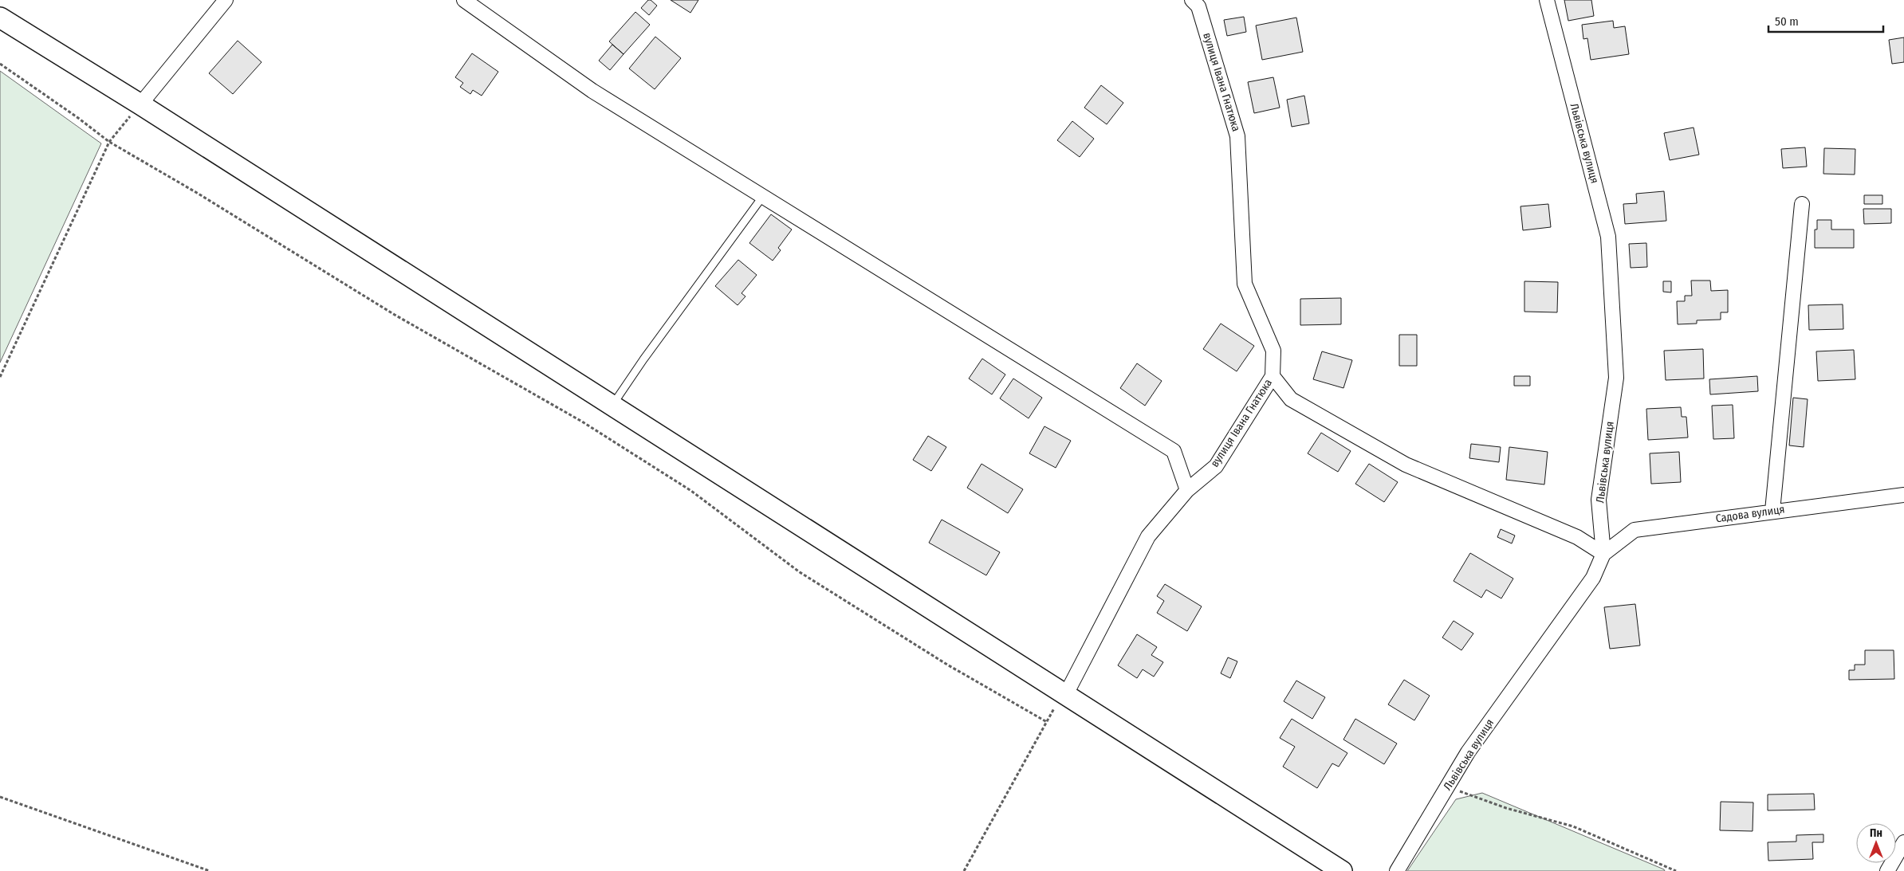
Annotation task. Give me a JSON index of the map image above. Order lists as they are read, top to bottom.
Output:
{
  "streets": {
    "street": ["вулиця Івана Гнатюка", "Львівська вулиця", "Садова вулиця"]
  },
  "crossings": [
    ["Львівська вулиця", "Садова вулиця"]
  ],
  "scale_bar": "50 m",
  "north": "top"
}
